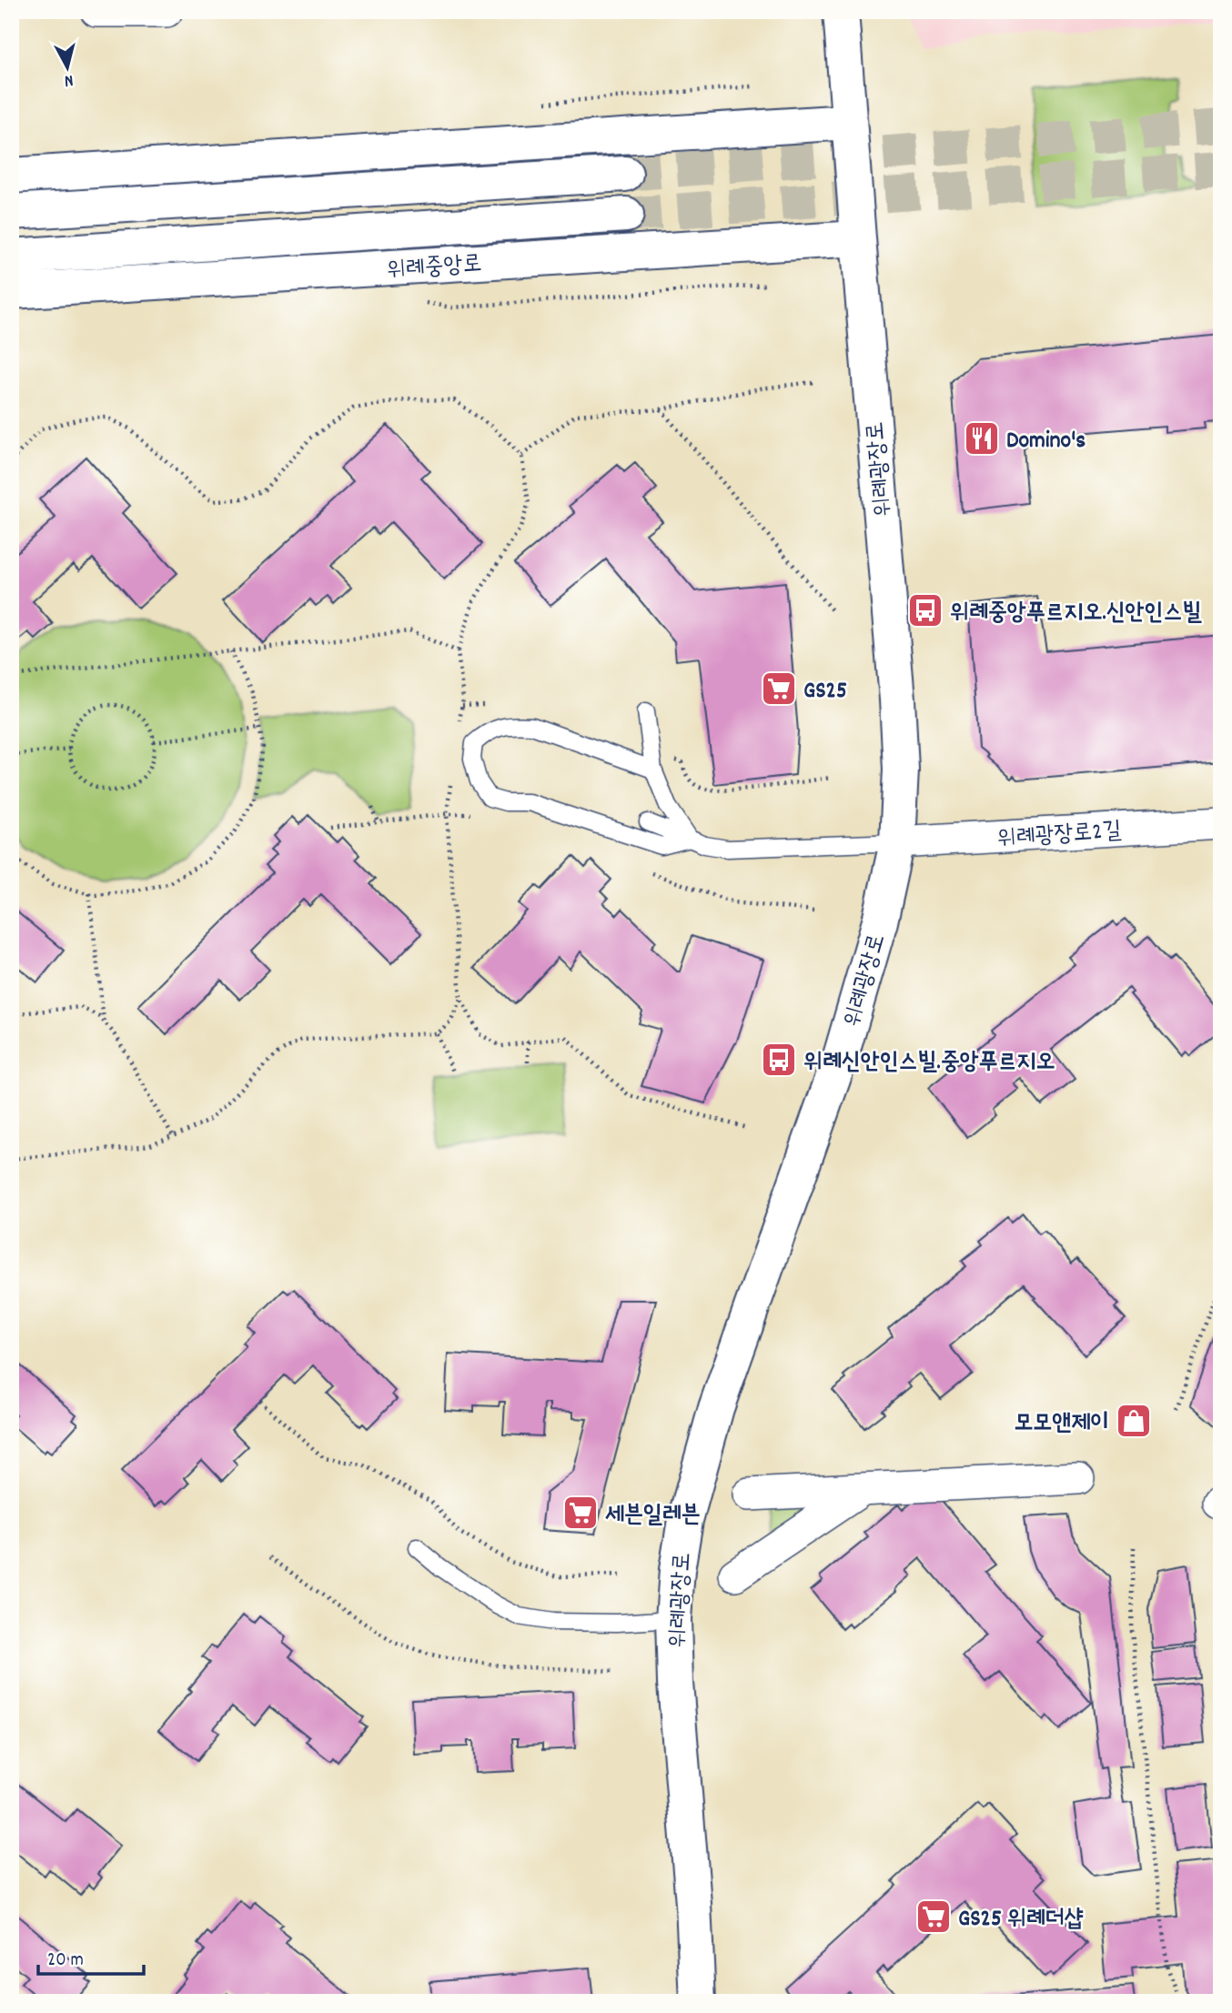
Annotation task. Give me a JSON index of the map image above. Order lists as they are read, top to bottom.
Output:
{
  "streets": {
    "main road": ["위례중앙로", "위례광장로"],
    "street": ["위례광장로2길"]
  },
  "crossings": [
    ["위례중앙로", "위례광장로"],
    ["위례광장로", "위례광장로2길"]
  ],
  "places": {
    "restaurant": ["Domino's"],
    "bus stop": ["위례중앙푸르지오.신안인스빌", "위례신안인스빌.중앙푸르지오"],
    "supermarket": ["GS25", "세븐일레븐", "GS25 위례더샵"],
    "shop": ["모모앤제이"]
  },
  "scale_bar": "20 m",
  "north": "bottom"
}
